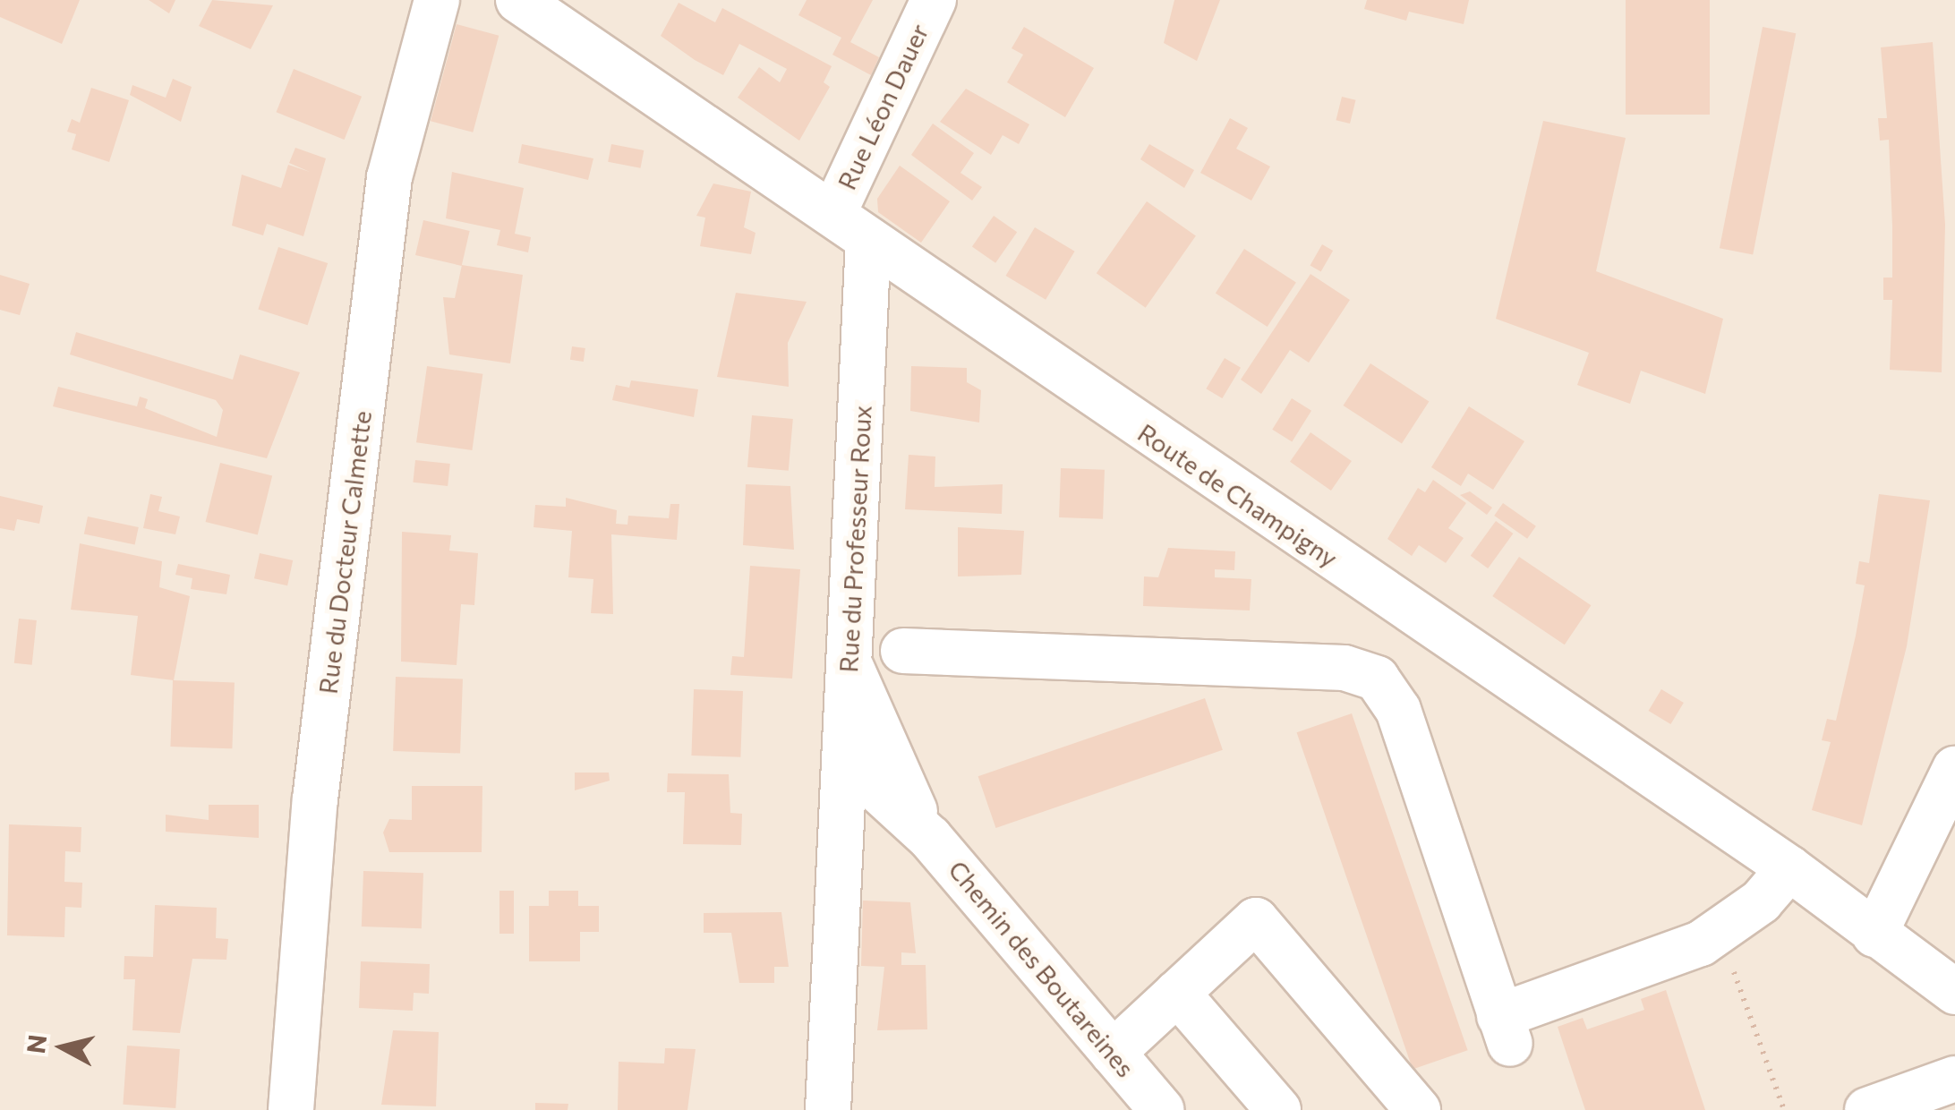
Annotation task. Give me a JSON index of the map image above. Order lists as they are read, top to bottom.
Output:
{
  "streets": {
    "street": [
      "Rue Léon Dauer",
      "Route de Champigny",
      "Rue du Professeur Roux",
      "Rue du Docteur Calmette",
      "Chemin des Boutareines"
    ]
  },
  "crossings": [
    ["Rue Léon Dauer", "Route de Champigny"],
    ["Route de Champigny", "Rue du Professeur Roux"],
    ["Rue du Professeur Roux", "Chemin des Boutareines"]
  ],
  "north": "left"
}
